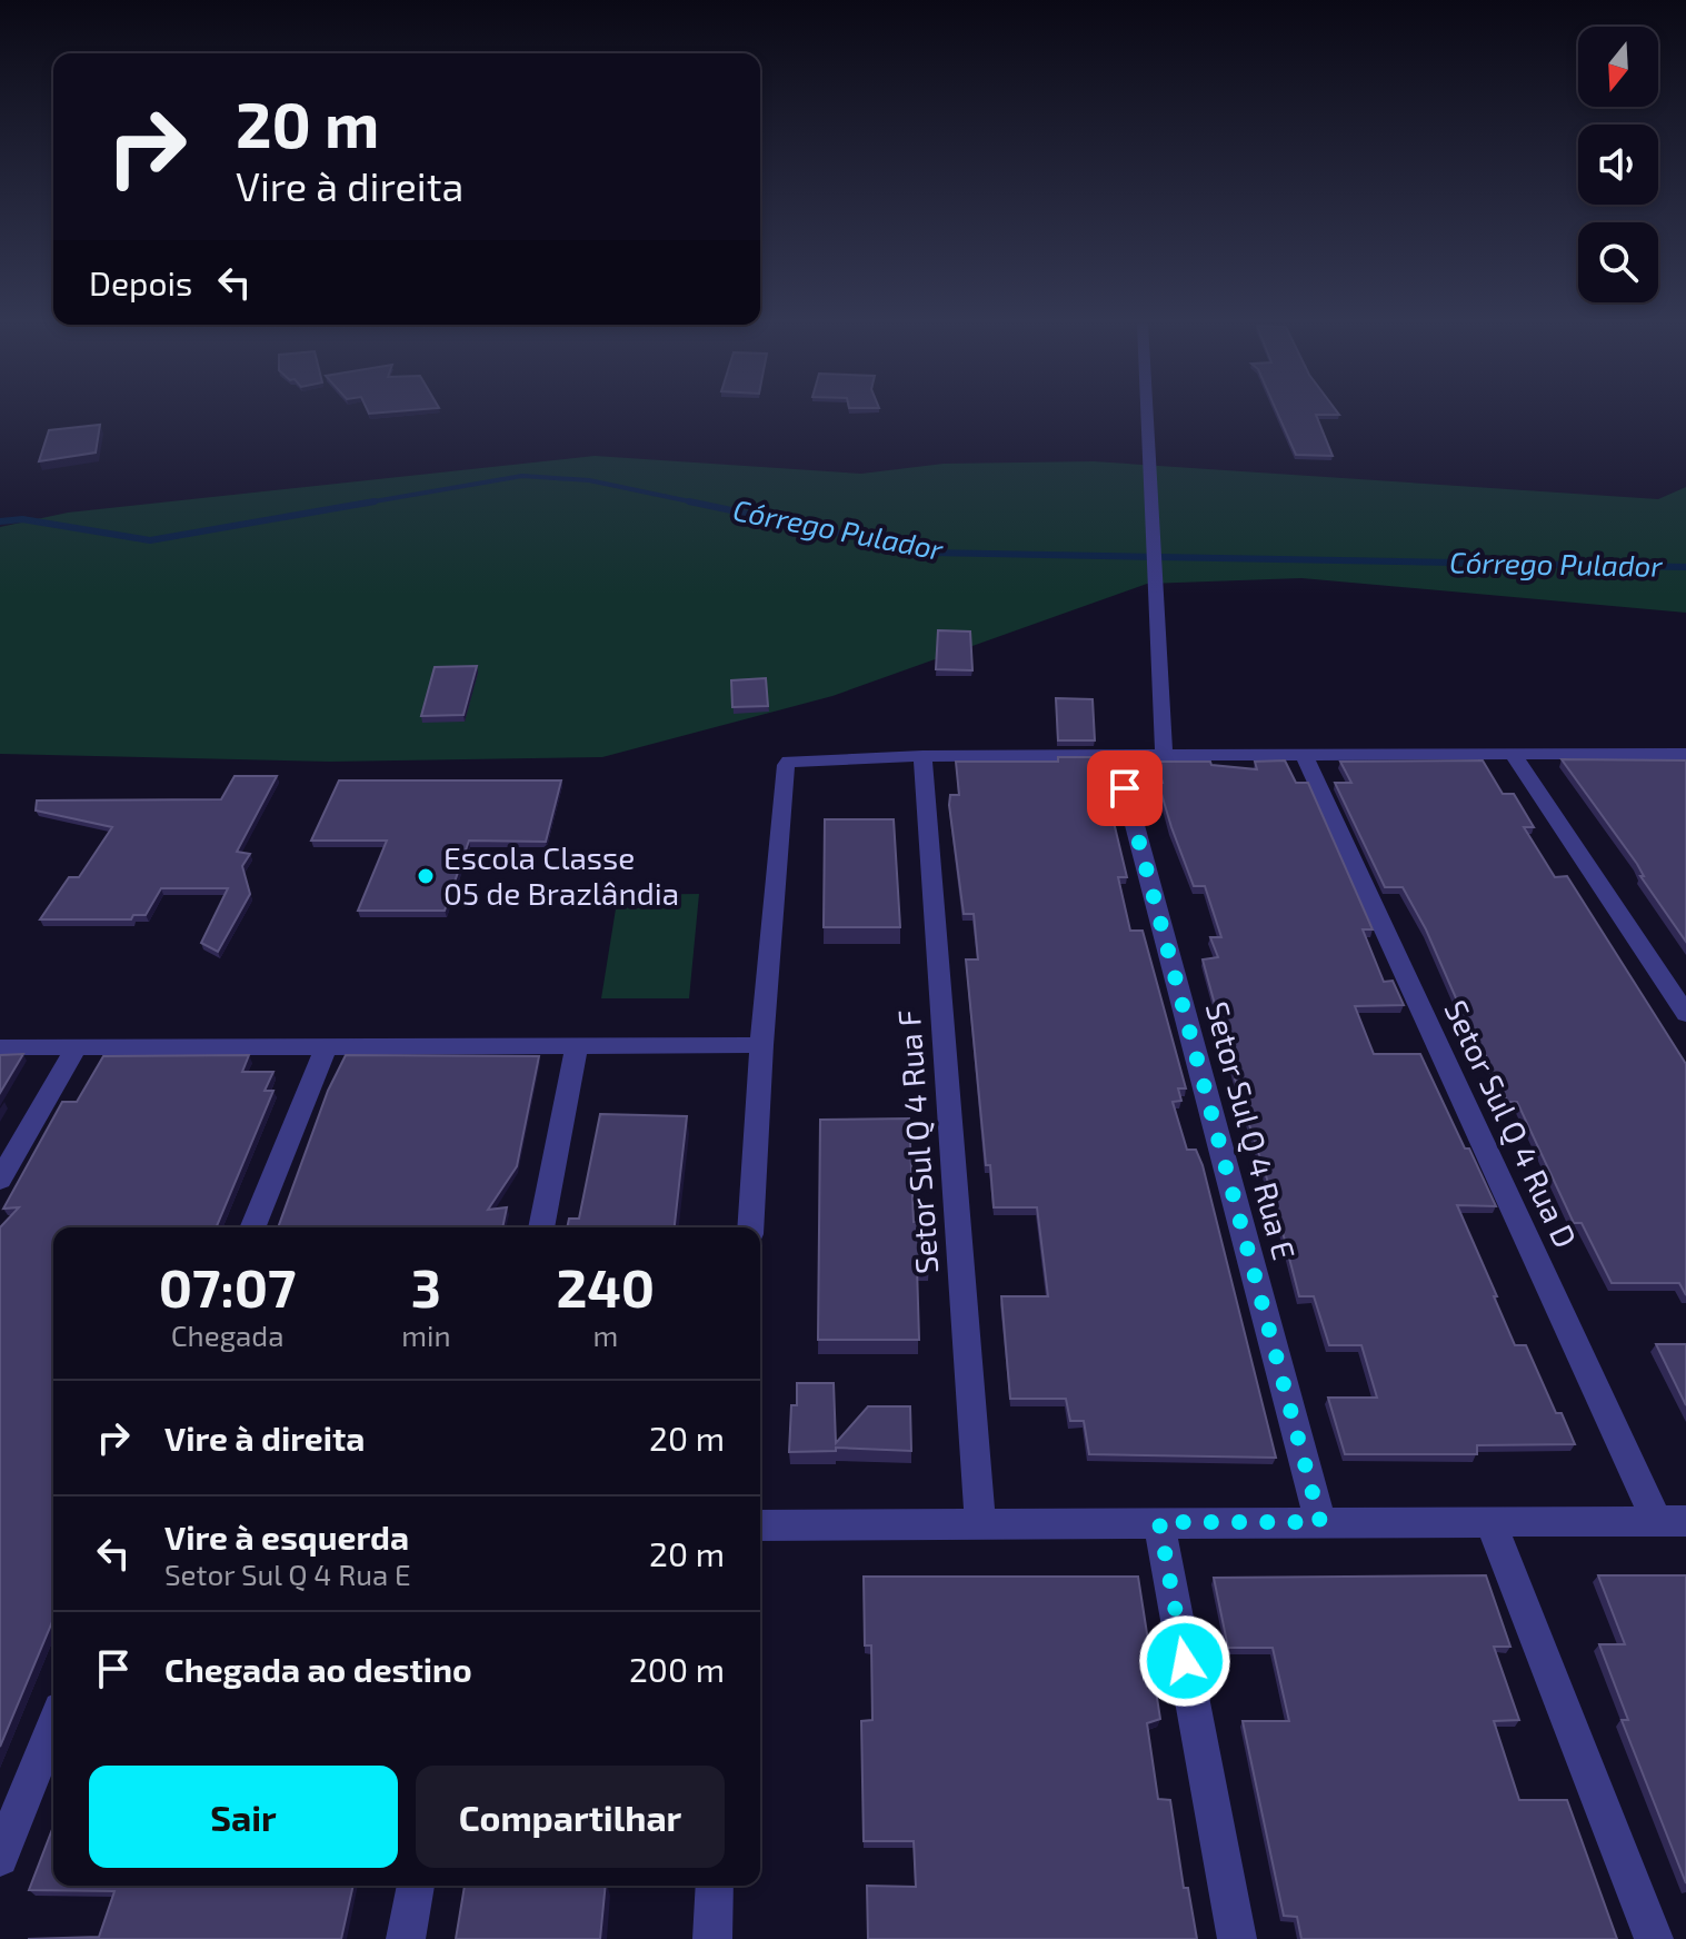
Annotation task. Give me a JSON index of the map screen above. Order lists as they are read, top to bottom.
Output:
{
  "streets": {
    "street": ["Setor Sul Q 4 Rua D", "Setor Sul Q 4 Rua E", "Setor Sul Q 4 Rua F"]
  },
  "water": ["Córrego Pulador"],
  "places": ["Escola Classe 05 de Brazlândia"],
  "north": "bottom",
  "page": {
    "turn": ["20 m", "Vire à direita"],
    "then": "Depois",
    "eta": [
      "07:07",
      "Chegada",
      "3",
      "min",
      "240",
      "m"
    ],
    "list": [
      {
        "name": "Vire à direita",
        "value": "20 m"
      },
      {
        "name": "Vire à esquerda",
        "note": "Setor Sul Q 4 Rua E",
        "value": "20 m"
      },
      {
        "name": "Chegada ao destino",
        "value": "200 m"
      }
    ],
    "buttons": ["Sair", "Compartilhar"]
  }
}
